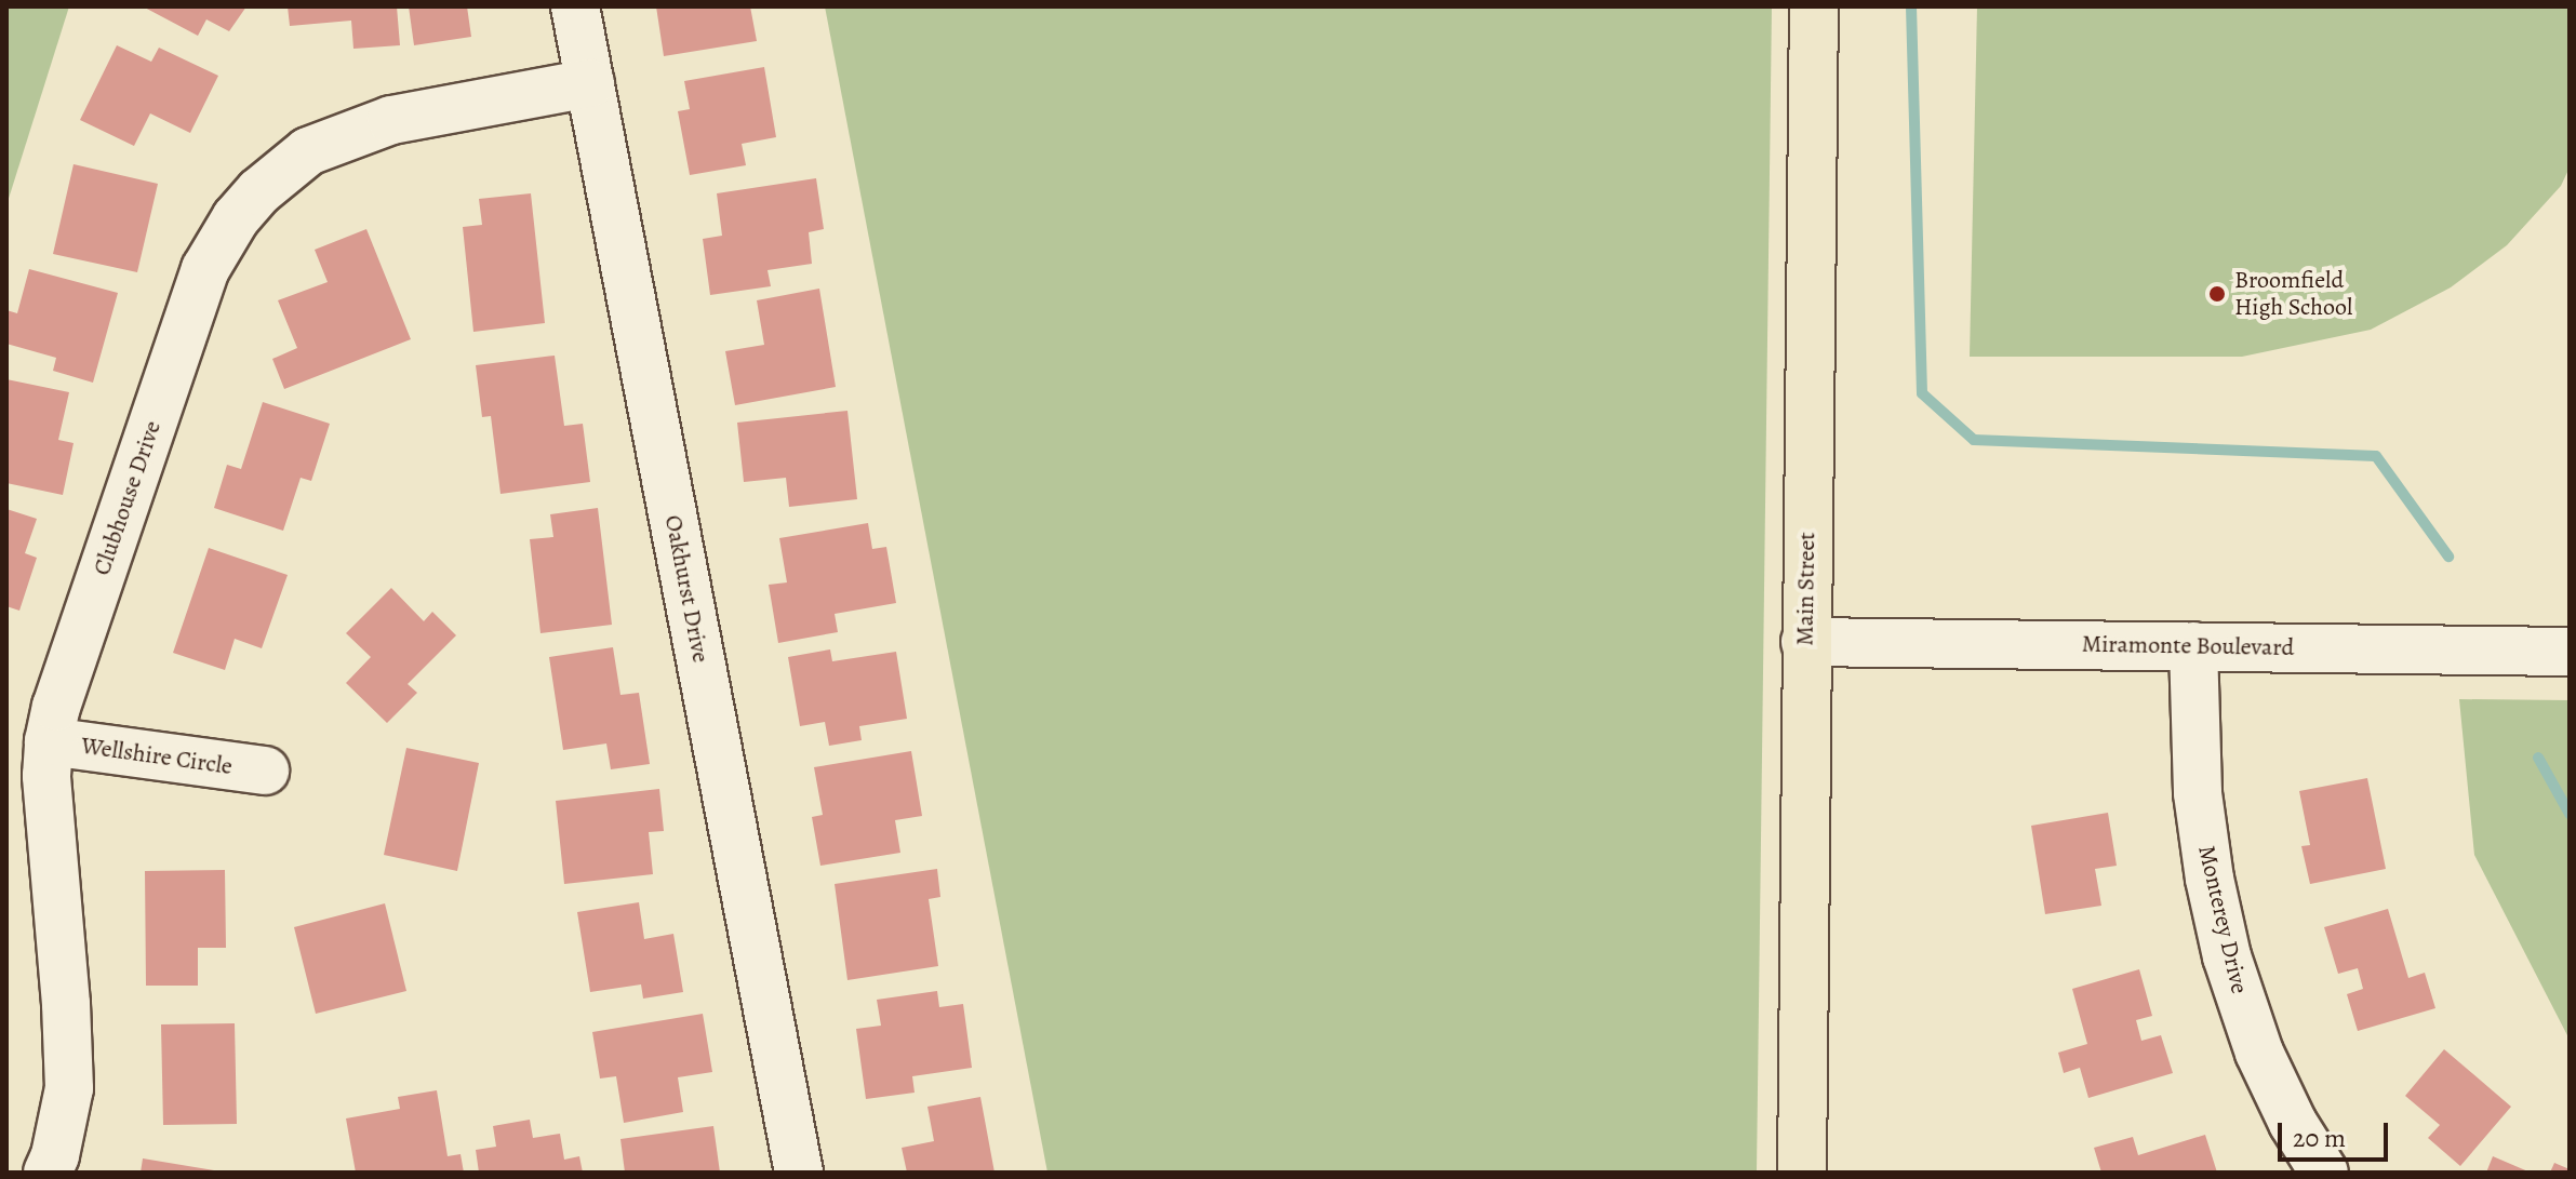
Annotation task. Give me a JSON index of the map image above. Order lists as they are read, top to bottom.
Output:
{
  "streets": {
    "main road": ["Main Street"],
    "street": [
      "Clubhouse Drive",
      "Oakhurst Drive",
      "Miramonte Boulevard",
      "Wellshire Circle",
      "Monterey Drive"
    ]
  },
  "crossings": [
    ["Clubhouse Drive", "Oakhurst Drive"],
    ["Clubhouse Drive", "Wellshire Circle"],
    ["Main Street", "Miramonte Boulevard"],
    ["Miramonte Boulevard", "Monterey Drive"]
  ],
  "places": ["Broomfield High School"],
  "scale_bar": "20 m"
}
